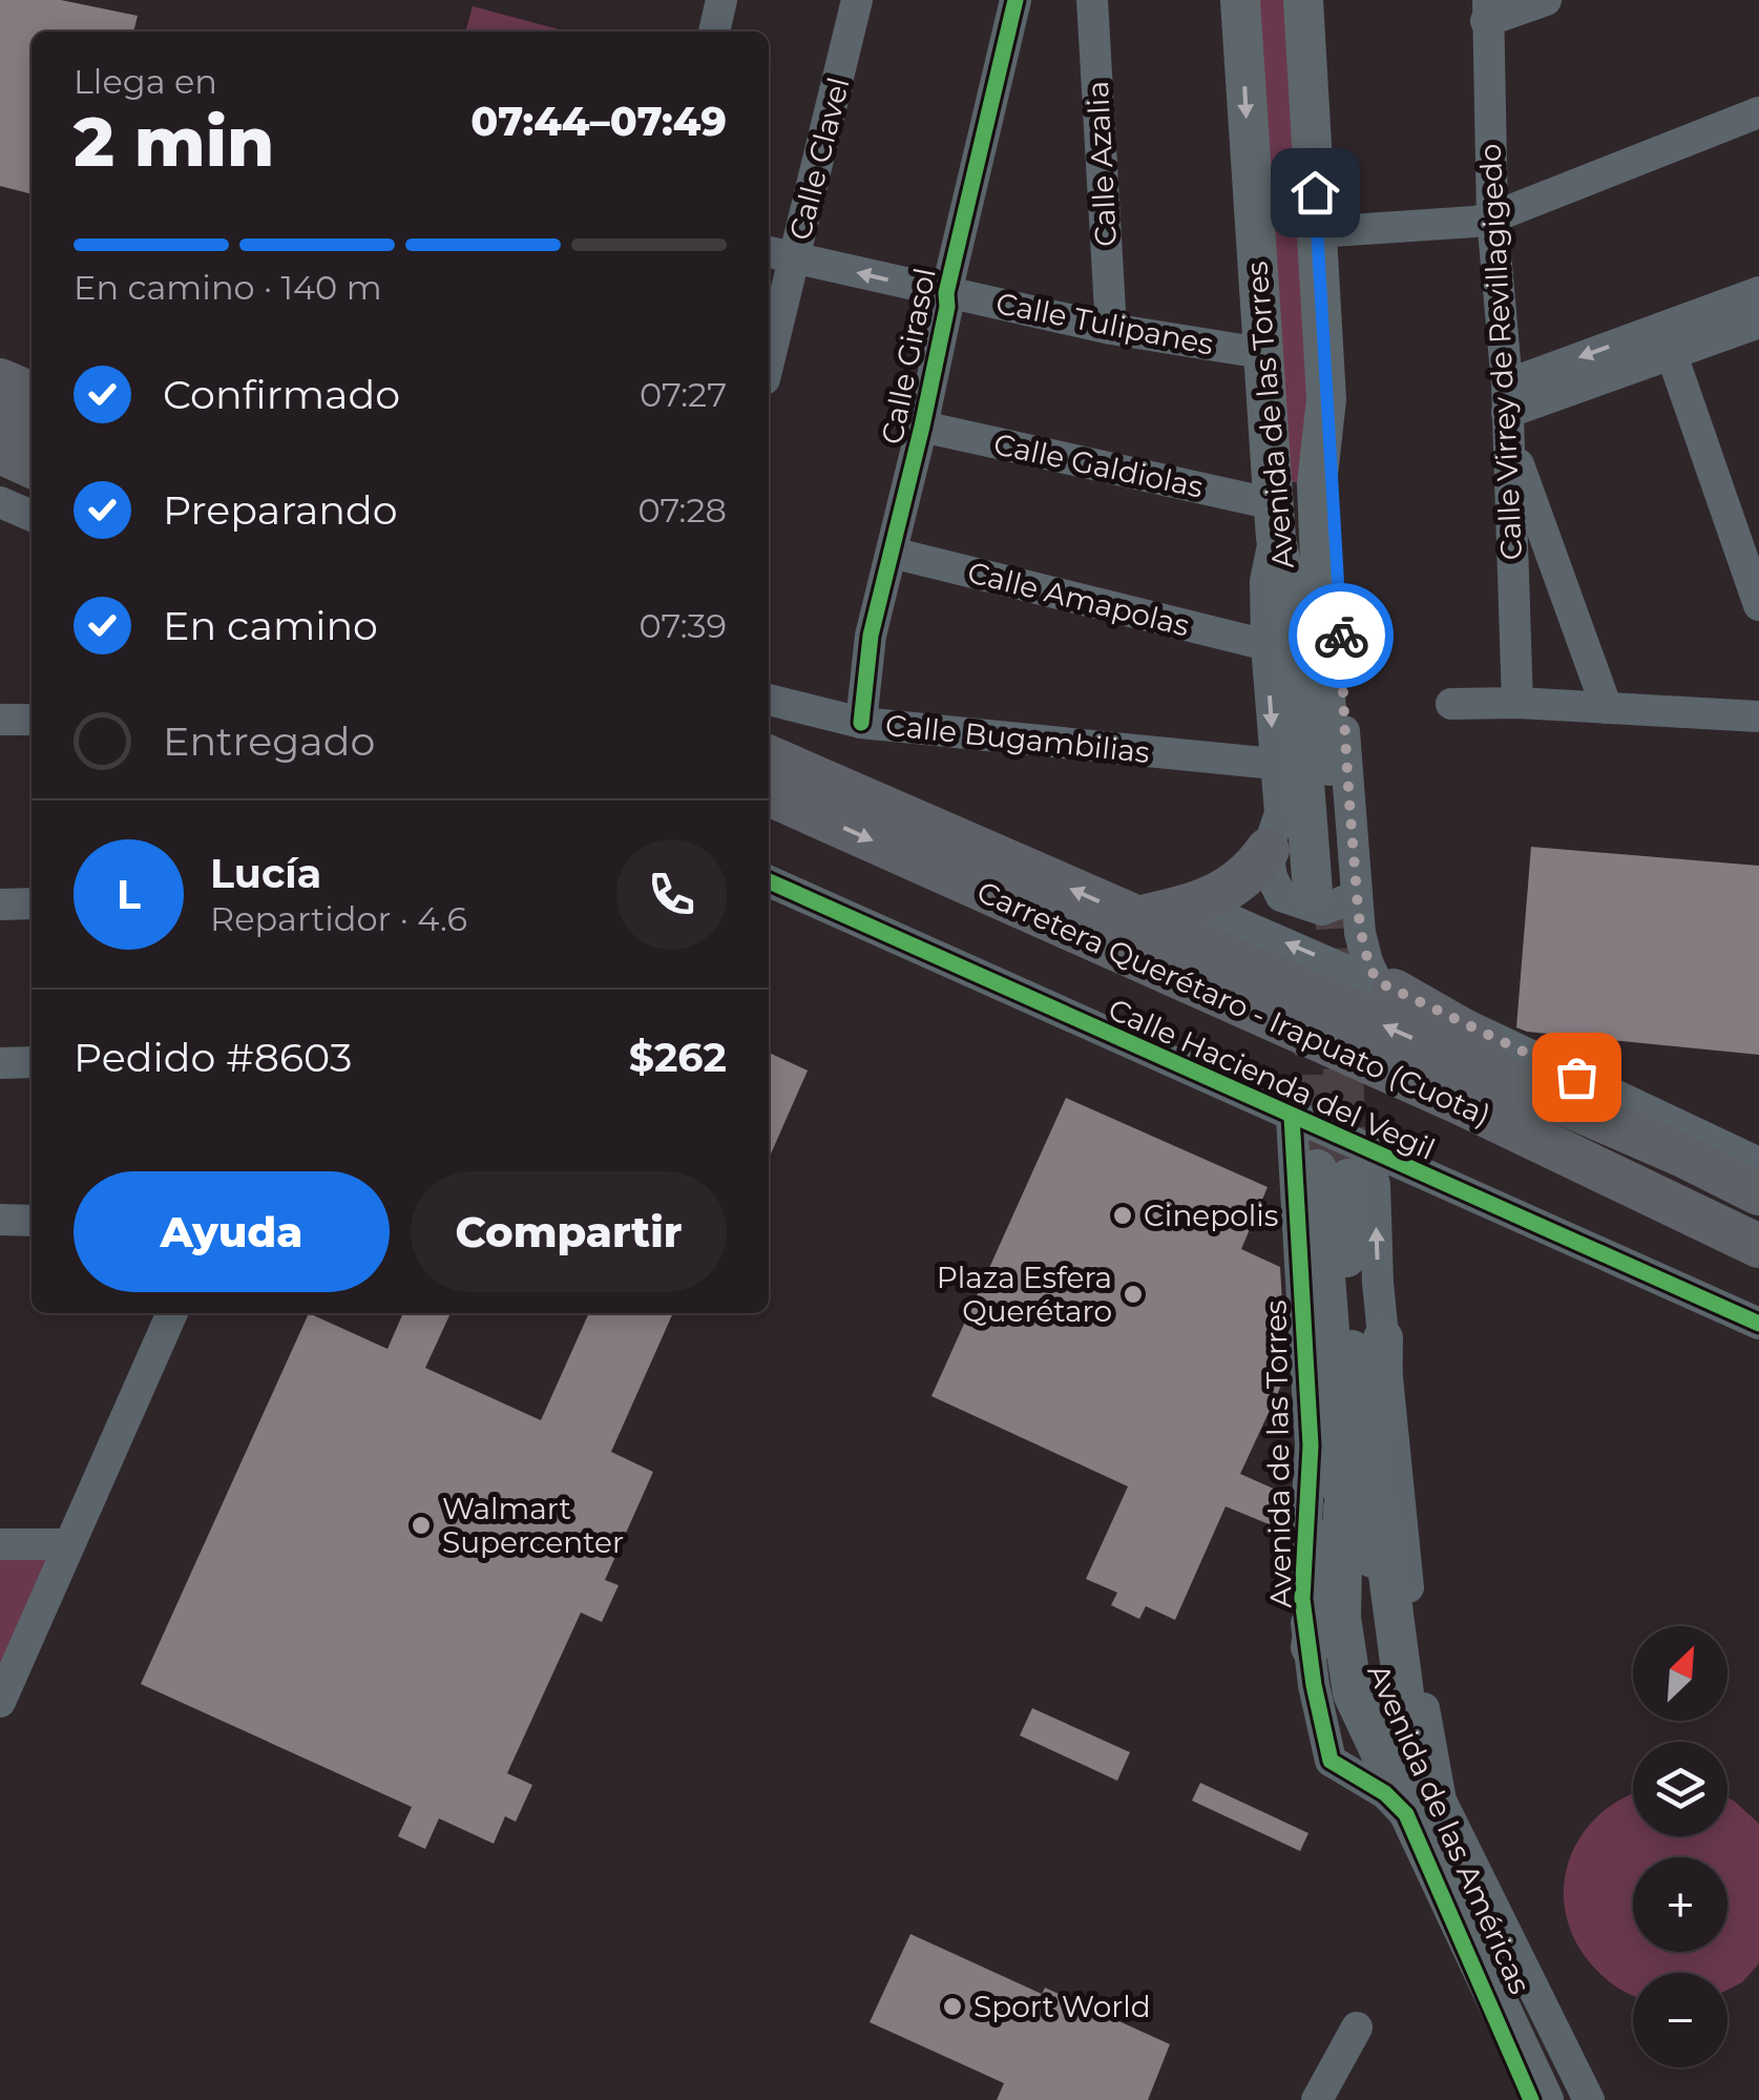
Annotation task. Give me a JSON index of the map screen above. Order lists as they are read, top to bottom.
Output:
{
  "streets": {
    "highway": ["Carretera Querétaro - Irapuato (Cuota)"],
    "main road": ["Avenida de las Torres", "Avenida de las Américas"],
    "street": [
      "Calle Clavel",
      "Calle Azalia",
      "Calle Tulipanes",
      "Calle Virrey de Revillagigedo",
      "Calle Girasol",
      "Calle Galdiolas",
      "Calle Amapolas",
      "Calle Bugambilias",
      "Calle Hacienda del Vegil"
    ]
  },
  "crossings": [
    ["Calle Clavel", "Calle Tulipanes"],
    ["Calle Azalia", "Calle Tulipanes"],
    ["Calle Tulipanes", "Calle Girasol"],
    ["Calle Tulipanes", "Avenida de las Torres"],
    ["Calle Girasol", "Calle Galdiolas"],
    ["Calle Girasol", "Calle Amapolas"],
    ["Calle Girasol", "Calle Bugambilias"],
    ["Avenida de las Torres", "Calle Galdiolas"],
    ["Avenida de las Torres", "Calle Hacienda del Vegil"],
    ["Avenida de las Torres", "Avenida de las Américas"]
  ],
  "places": [
    "Cinepolis",
    "Plaza Esfera Querétaro",
    "Walmart Supercenter",
    "Sport World"
  ],
  "north": "top right",
  "page": {
    "heading": ["2 min", "Llega en", "07:44–07:49"],
    "panel": [
      "Lucía",
      "Repartidor · 4.6",
      "Pedido #8603",
      "$262"
    ],
    "bar": "En camino · 140 m",
    "list": [
      ["Confirmado", "07:27"],
      ["Preparando", "07:28"],
      ["En camino", "07:39"],
      "Entregado"
    ],
    "round": "L",
    "buttons": ["Ayuda", "Compartir"],
    "map_buttons": ["+", "−"]
  }
}
